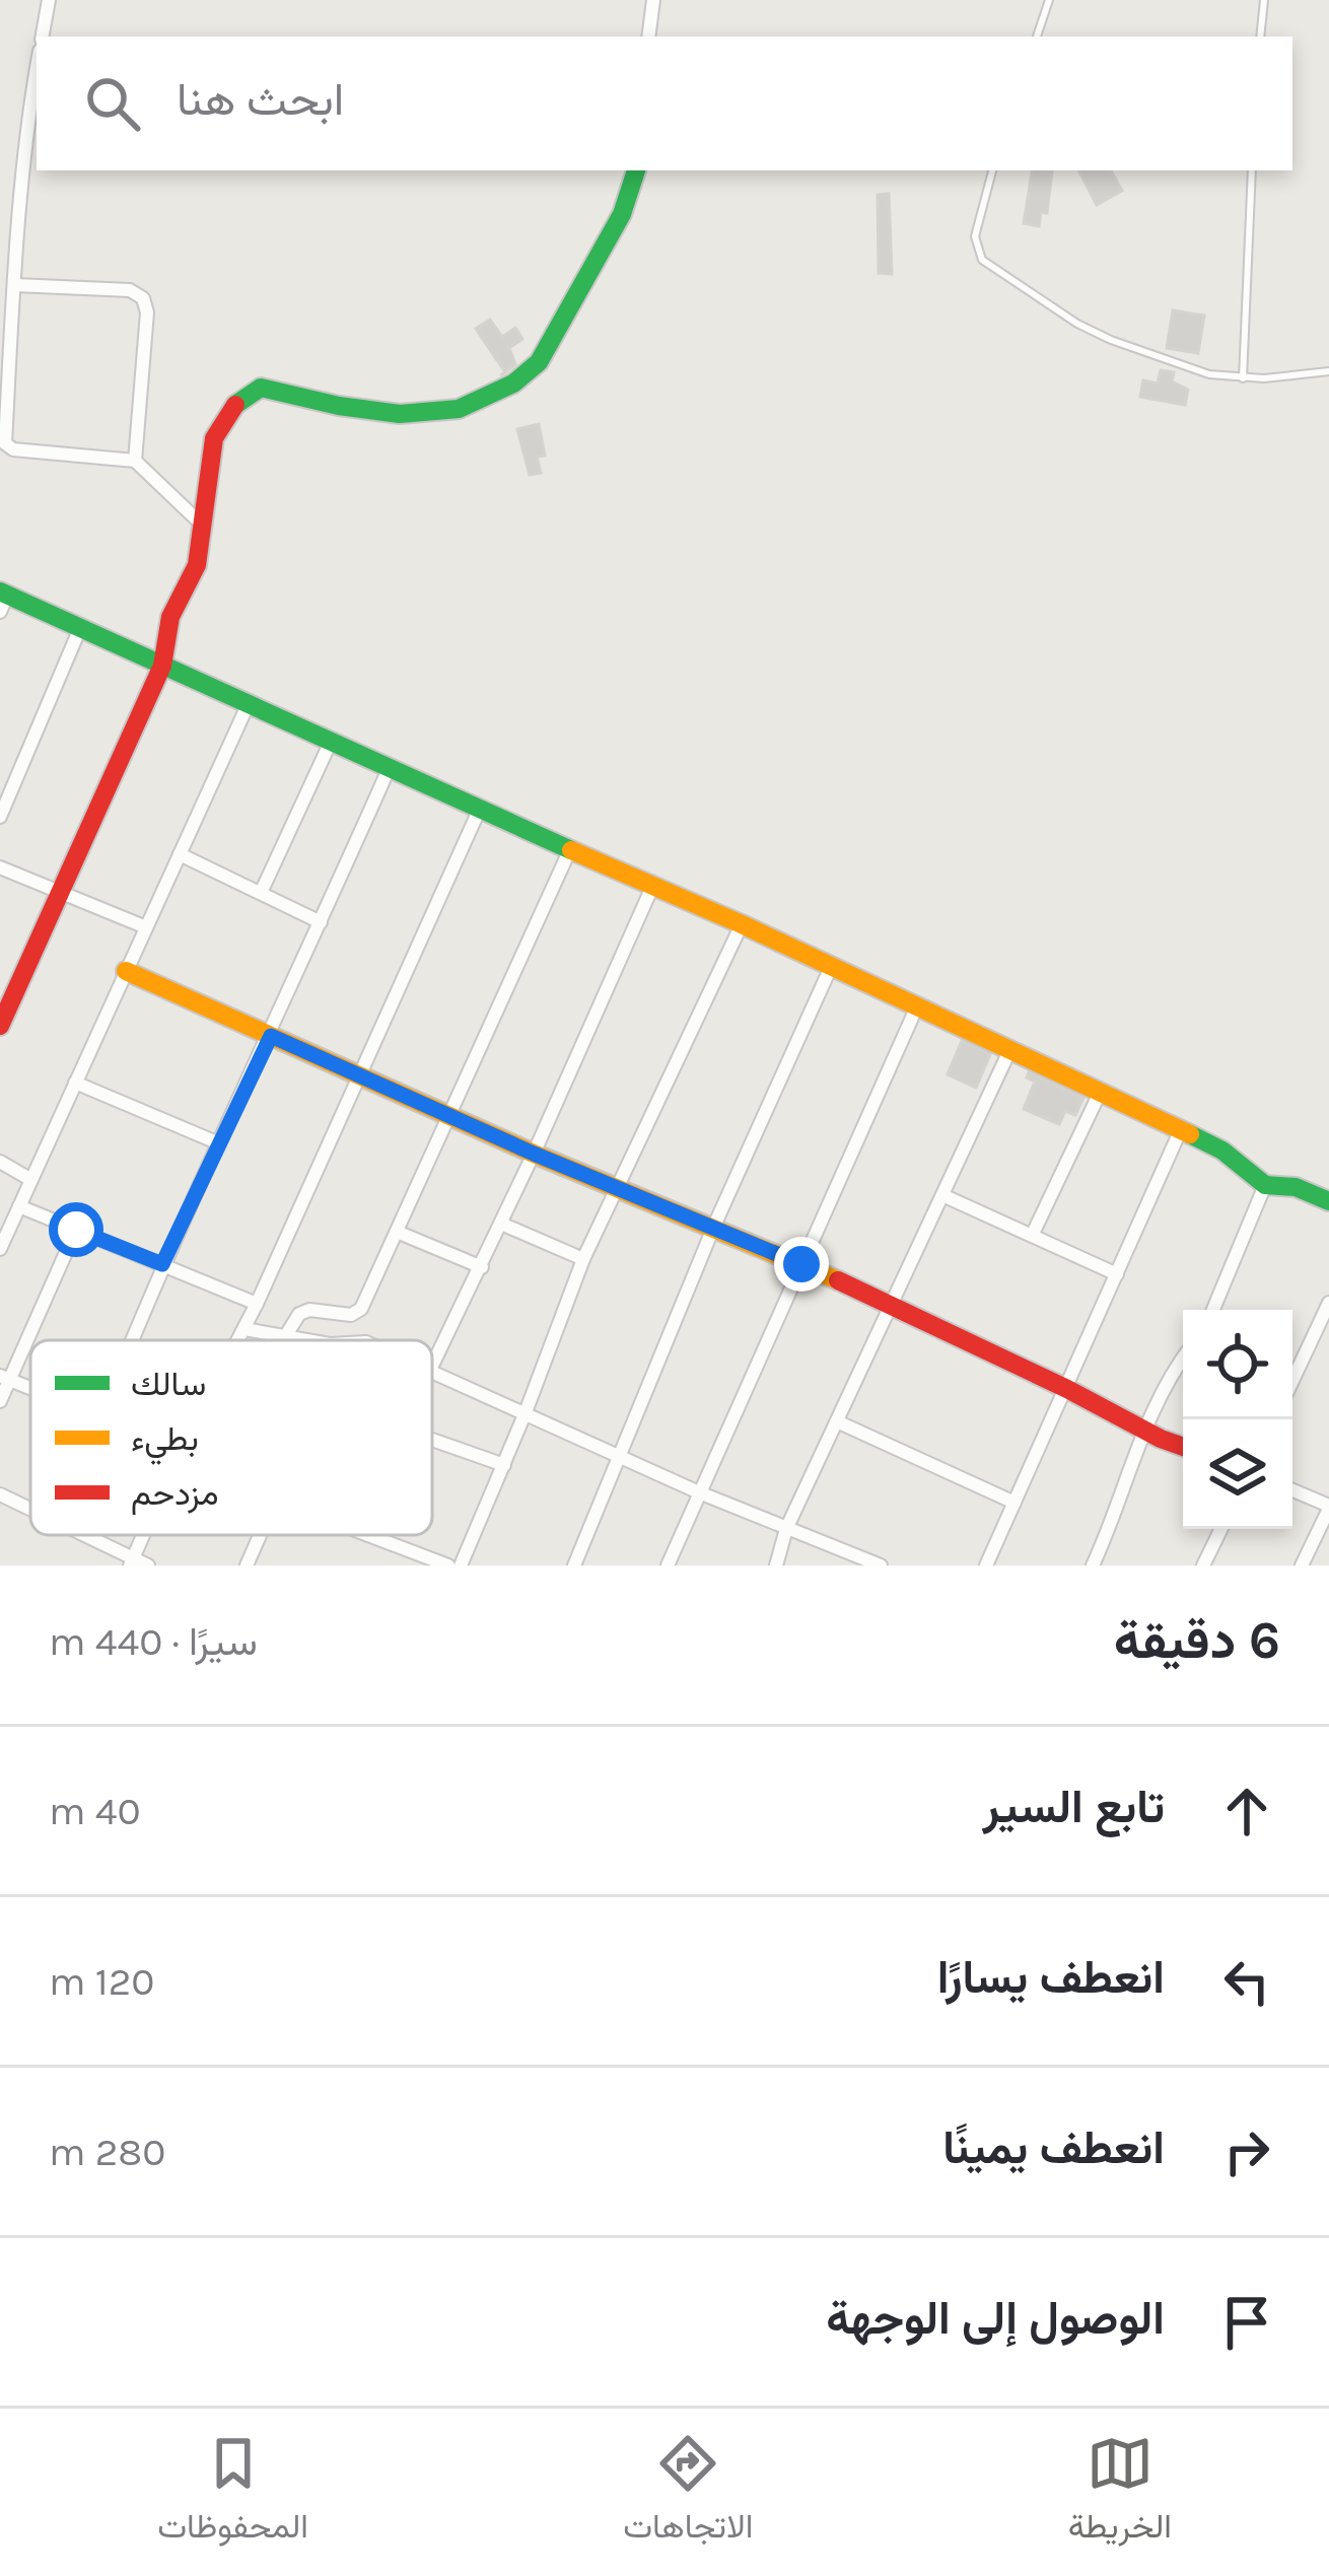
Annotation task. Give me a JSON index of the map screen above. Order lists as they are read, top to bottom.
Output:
{
  "legend": ["سالك", "بطيء", "مزدحم"],
  "page": {
    "search": "ابحث هنا",
    "heading": ["6 دقيقة", "سيرًا · 440 m"],
    "list": [
      ["تابع السير", "40 m"],
      ["انعطف يسارًا", "120 m"],
      ["انعطف يمينًا", "280 m"],
      "الوصول إلى الوجهة"
    ],
    "nav": ["الخريطة", "الاتجاهات", "المحفوظات"]
  }
}
